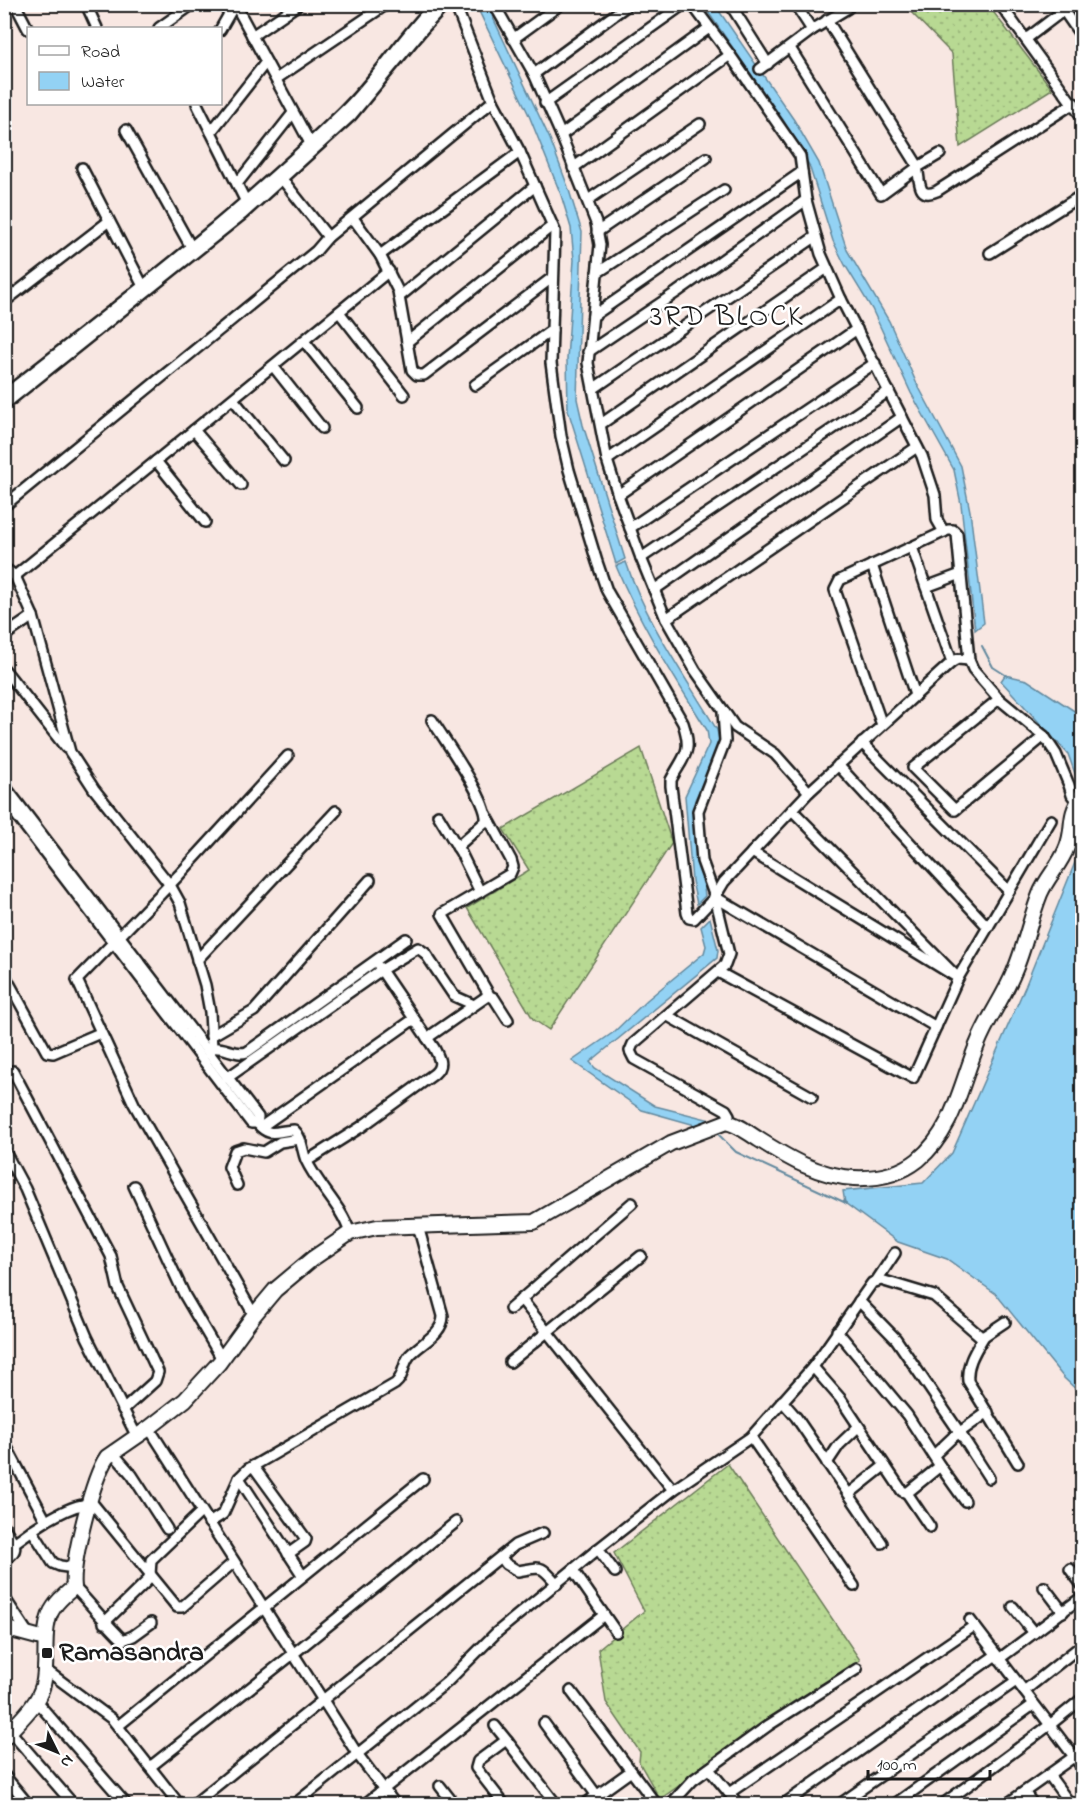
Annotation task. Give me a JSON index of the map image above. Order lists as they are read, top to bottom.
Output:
{
  "districts": ["3RD BLOCK"],
  "places": {
    "transit": ["Ramasandra"]
  },
  "legend": ["Road", "Water"],
  "scale_bar": "100 m",
  "north": "bottom right"
}
